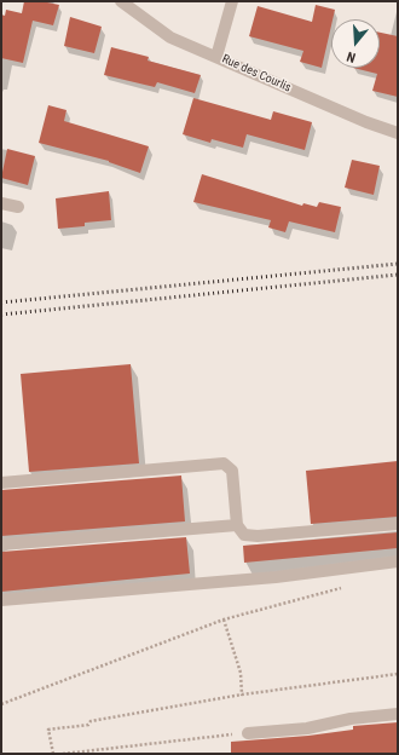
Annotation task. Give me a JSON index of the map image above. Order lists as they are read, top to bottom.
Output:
{
  "streets": {
    "street": ["Rue des Courlis"]
  },
  "north": "bottom"
}
